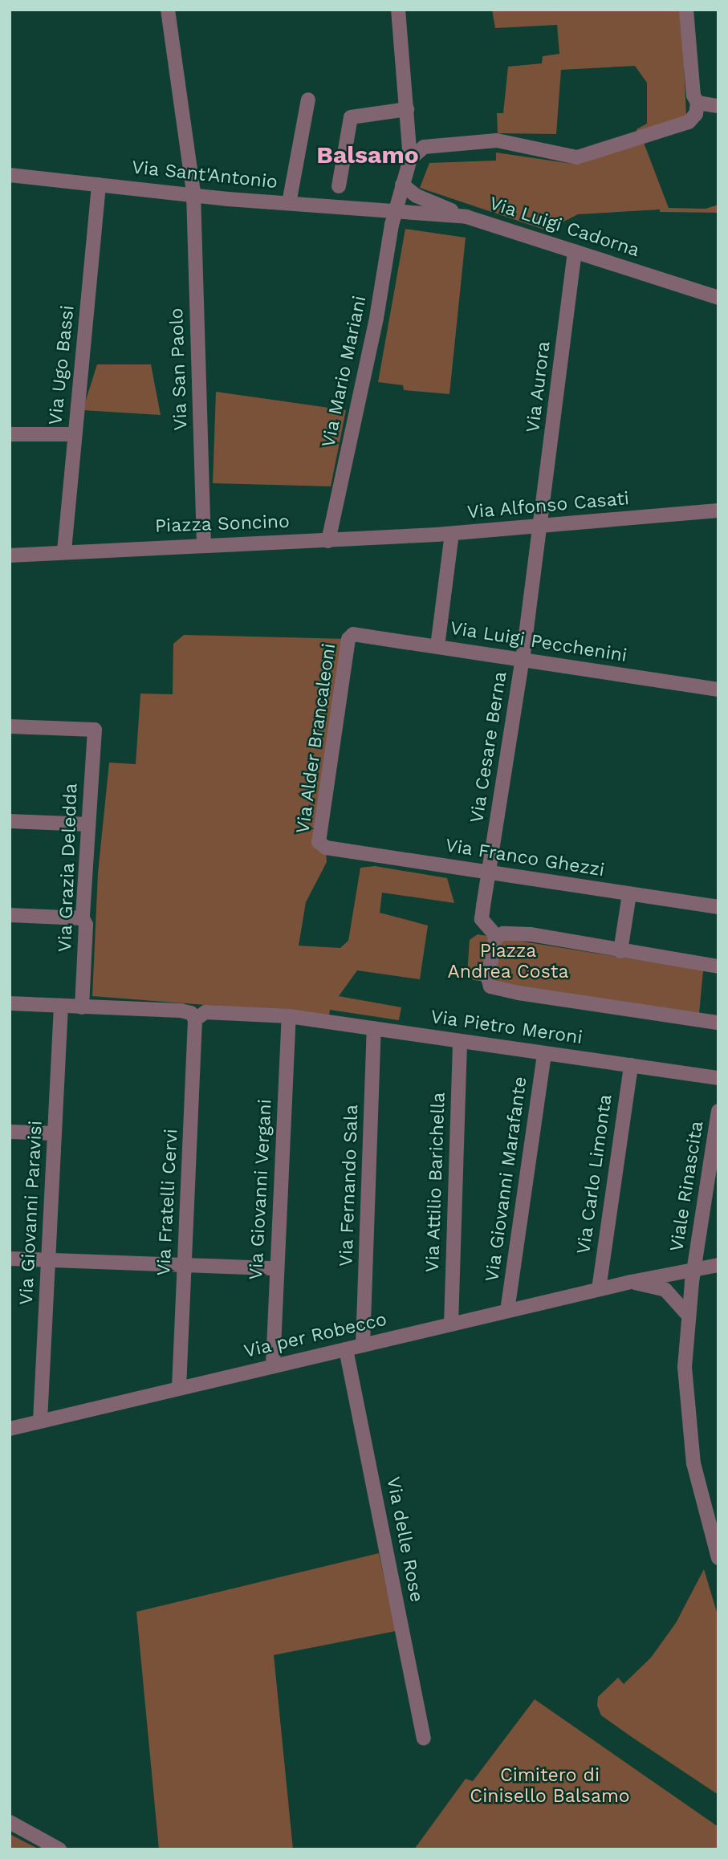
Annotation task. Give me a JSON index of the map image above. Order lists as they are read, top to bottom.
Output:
{
  "streets": {
    "street": [
      "Via Sant'Antonio",
      "Via Luigi Cadorna",
      "Via Ugo Bassi",
      "Via San Paolo",
      "Via Mario Mariani",
      "Via Aurora",
      "Via Alfonso Casati",
      "Piazza Soncino",
      "Via Luigi Pecchenini",
      "Via Alder Brancaleoni",
      "Via Cesare Berna",
      "Via Franco Ghezzi",
      "Via Grazia Deledda",
      "Via Pietro Meroni",
      "Via Carlo Limonta",
      "Via Giovanni Marafante",
      "Via Attilio Barichella",
      "Via Fernando Sala",
      "Viale Rinascita",
      "Via Giovanni Vergani",
      "Via Fratelli Cervi",
      "Via Giovanni Paravisi",
      "Via per Robecco",
      "Via delle Rose"
    ]
  },
  "crossings": [
    ["Via Sant'Antonio", "Via Luigi Cadorna"],
    ["Via Sant'Antonio", "Via Ugo Bassi"],
    ["Via Sant'Antonio", "Via San Paolo"],
    ["Via Sant'Antonio", "Via Mario Mariani"],
    ["Via Luigi Cadorna", "Via Mario Mariani"],
    ["Via Luigi Cadorna", "Via Aurora"],
    ["Via Ugo Bassi", "Piazza Soncino"],
    ["Via San Paolo", "Piazza Soncino"],
    ["Via Mario Mariani", "Piazza Soncino"],
    ["Via Aurora", "Via Alfonso Casati"],
    ["Via Aurora", "Via Cesare Berna"],
    ["Via Alfonso Casati", "Piazza Soncino"],
    ["Via Alfonso Casati", "Via Cesare Berna"],
    ["Via Luigi Pecchenini", "Via Alder Brancaleoni"],
    ["Via Luigi Pecchenini", "Via Cesare Berna"],
    ["Via Alder Brancaleoni", "Via Franco Ghezzi"],
    ["Via Cesare Berna", "Via Franco Ghezzi"],
    ["Via Pietro Meroni", "Via Carlo Limonta"],
    ["Via Pietro Meroni", "Via Giovanni Marafante"],
    ["Via Pietro Meroni", "Via Attilio Barichella"],
    ["Via Pietro Meroni", "Via Fernando Sala"],
    ["Via Pietro Meroni", "Via Giovanni Vergani"],
    ["Via Pietro Meroni", "Via Fratelli Cervi"],
    ["Via Carlo Limonta", "Via per Robecco"],
    ["Via Giovanni Marafante", "Via per Robecco"],
    ["Via Attilio Barichella", "Via per Robecco"],
    ["Via Fernando Sala", "Via per Robecco"],
    ["Viale Rinascita", "Via per Robecco"],
    ["Via Giovanni Vergani", "Via per Robecco"],
    ["Via Fratelli Cervi", "Via per Robecco"],
    ["Via Giovanni Paravisi", "Via per Robecco"],
    ["Via per Robecco", "Via delle Rose"]
  ],
  "districts": ["Balsamo"],
  "parks": ["Piazza Andrea Costa", "Cimitero di Cinisello Balsamo"]
}
